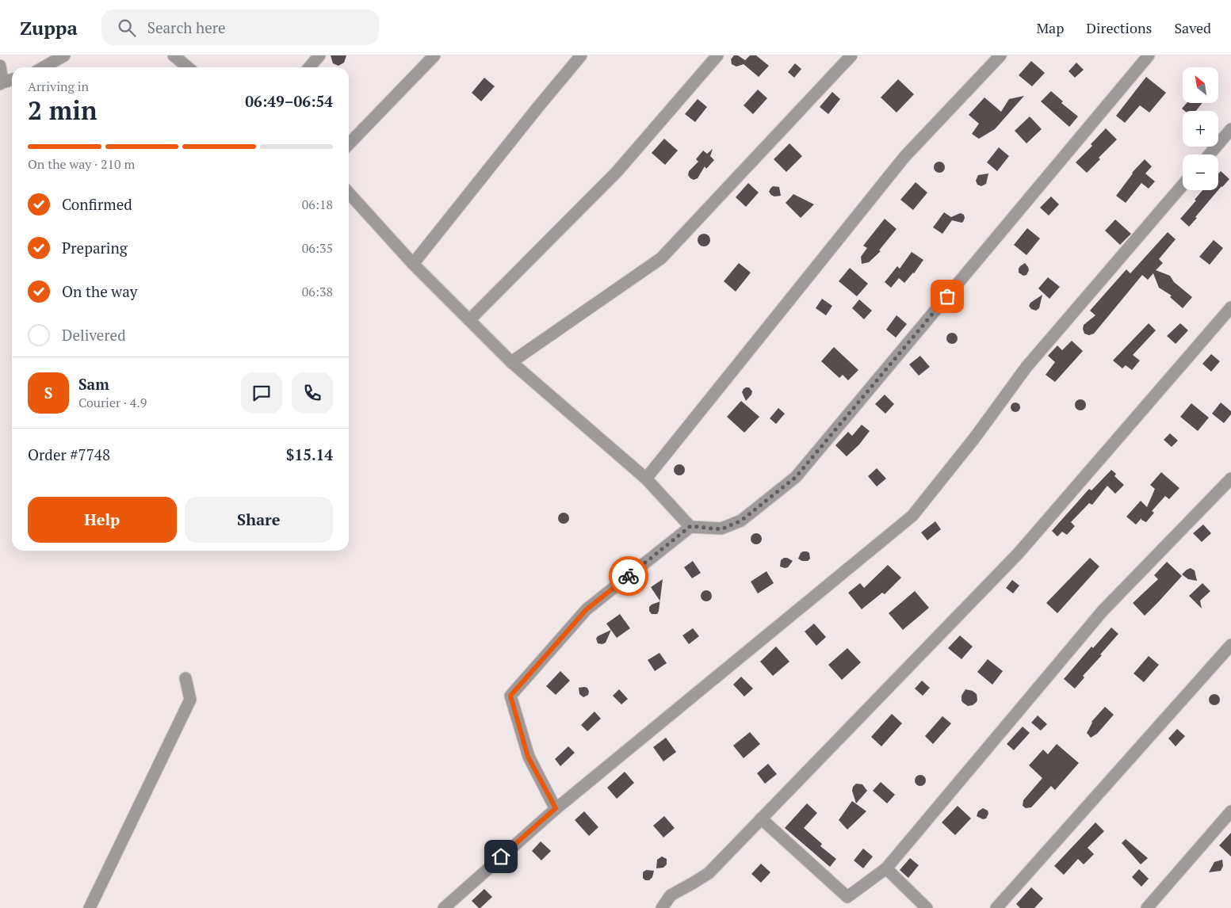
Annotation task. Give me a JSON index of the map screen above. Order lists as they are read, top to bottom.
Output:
{
  "north": "top left",
  "page": {
    "header": "Zuppa",
    "search": "Search here",
    "nav": ["Map", "Directions", "Saved"],
    "map_buttons": ["+", "−"],
    "heading": ["2 min", "Arriving in", "06:49–06:54"],
    "panel": [
      "Sam",
      "Courier · 4.9",
      "Order #7748",
      "$15.14"
    ],
    "bar": "On the way · 210 m",
    "list": [
      ["Confirmed", "06:18"],
      ["Preparing", "06:35"],
      ["On the way", "06:38"],
      "Delivered"
    ],
    "round": "S",
    "buttons": ["Help", "Share"]
  }
}
